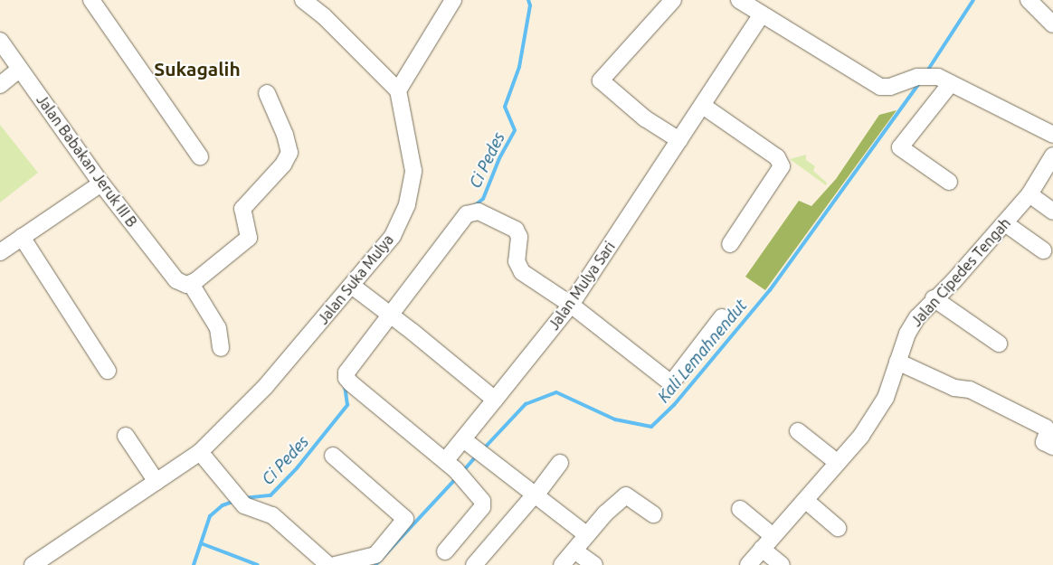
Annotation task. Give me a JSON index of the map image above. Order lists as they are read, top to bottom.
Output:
{
  "streets": {
    "street": [
      "Jalan Babakan Jeruk III B",
      "Jalan Cipedes Tengah",
      "Jalan Suka Mulya",
      "Jalan Mulya Sari"
    ]
  },
  "districts": ["Sukagalih"],
  "water": ["Ci Pedes", "Kali Lemahnendut"]
}
